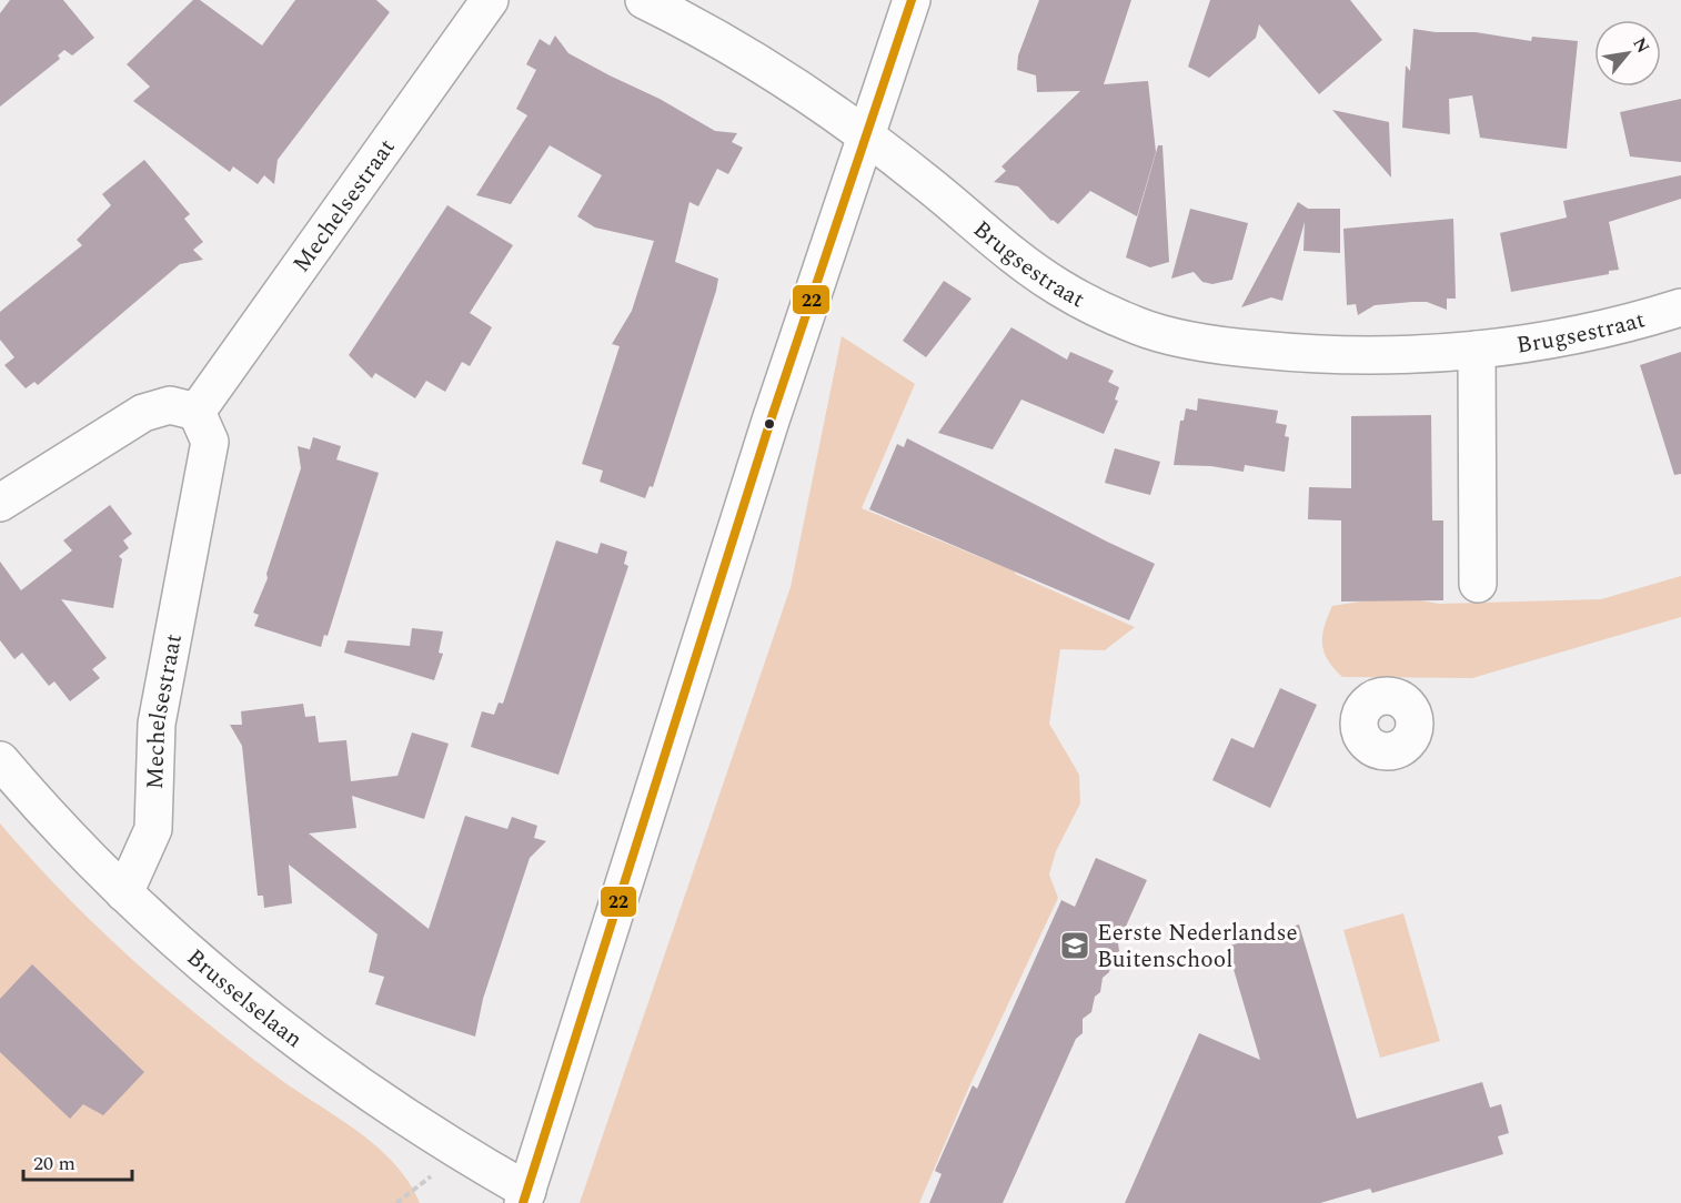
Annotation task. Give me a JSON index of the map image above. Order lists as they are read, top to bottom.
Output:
{
  "streets": {
    "street": ["Mechelsestraat", "Brugsestraat", "Brusselselaan"]
  },
  "crossings": [
    ["Mechelsestraat", "Brusselselaan"]
  ],
  "places": {
    "school or university": ["Eerste Nederlandse Buitenschool"]
  },
  "lines": ["transit line 22"],
  "scale_bar": "20 m",
  "north": "top right"
}
